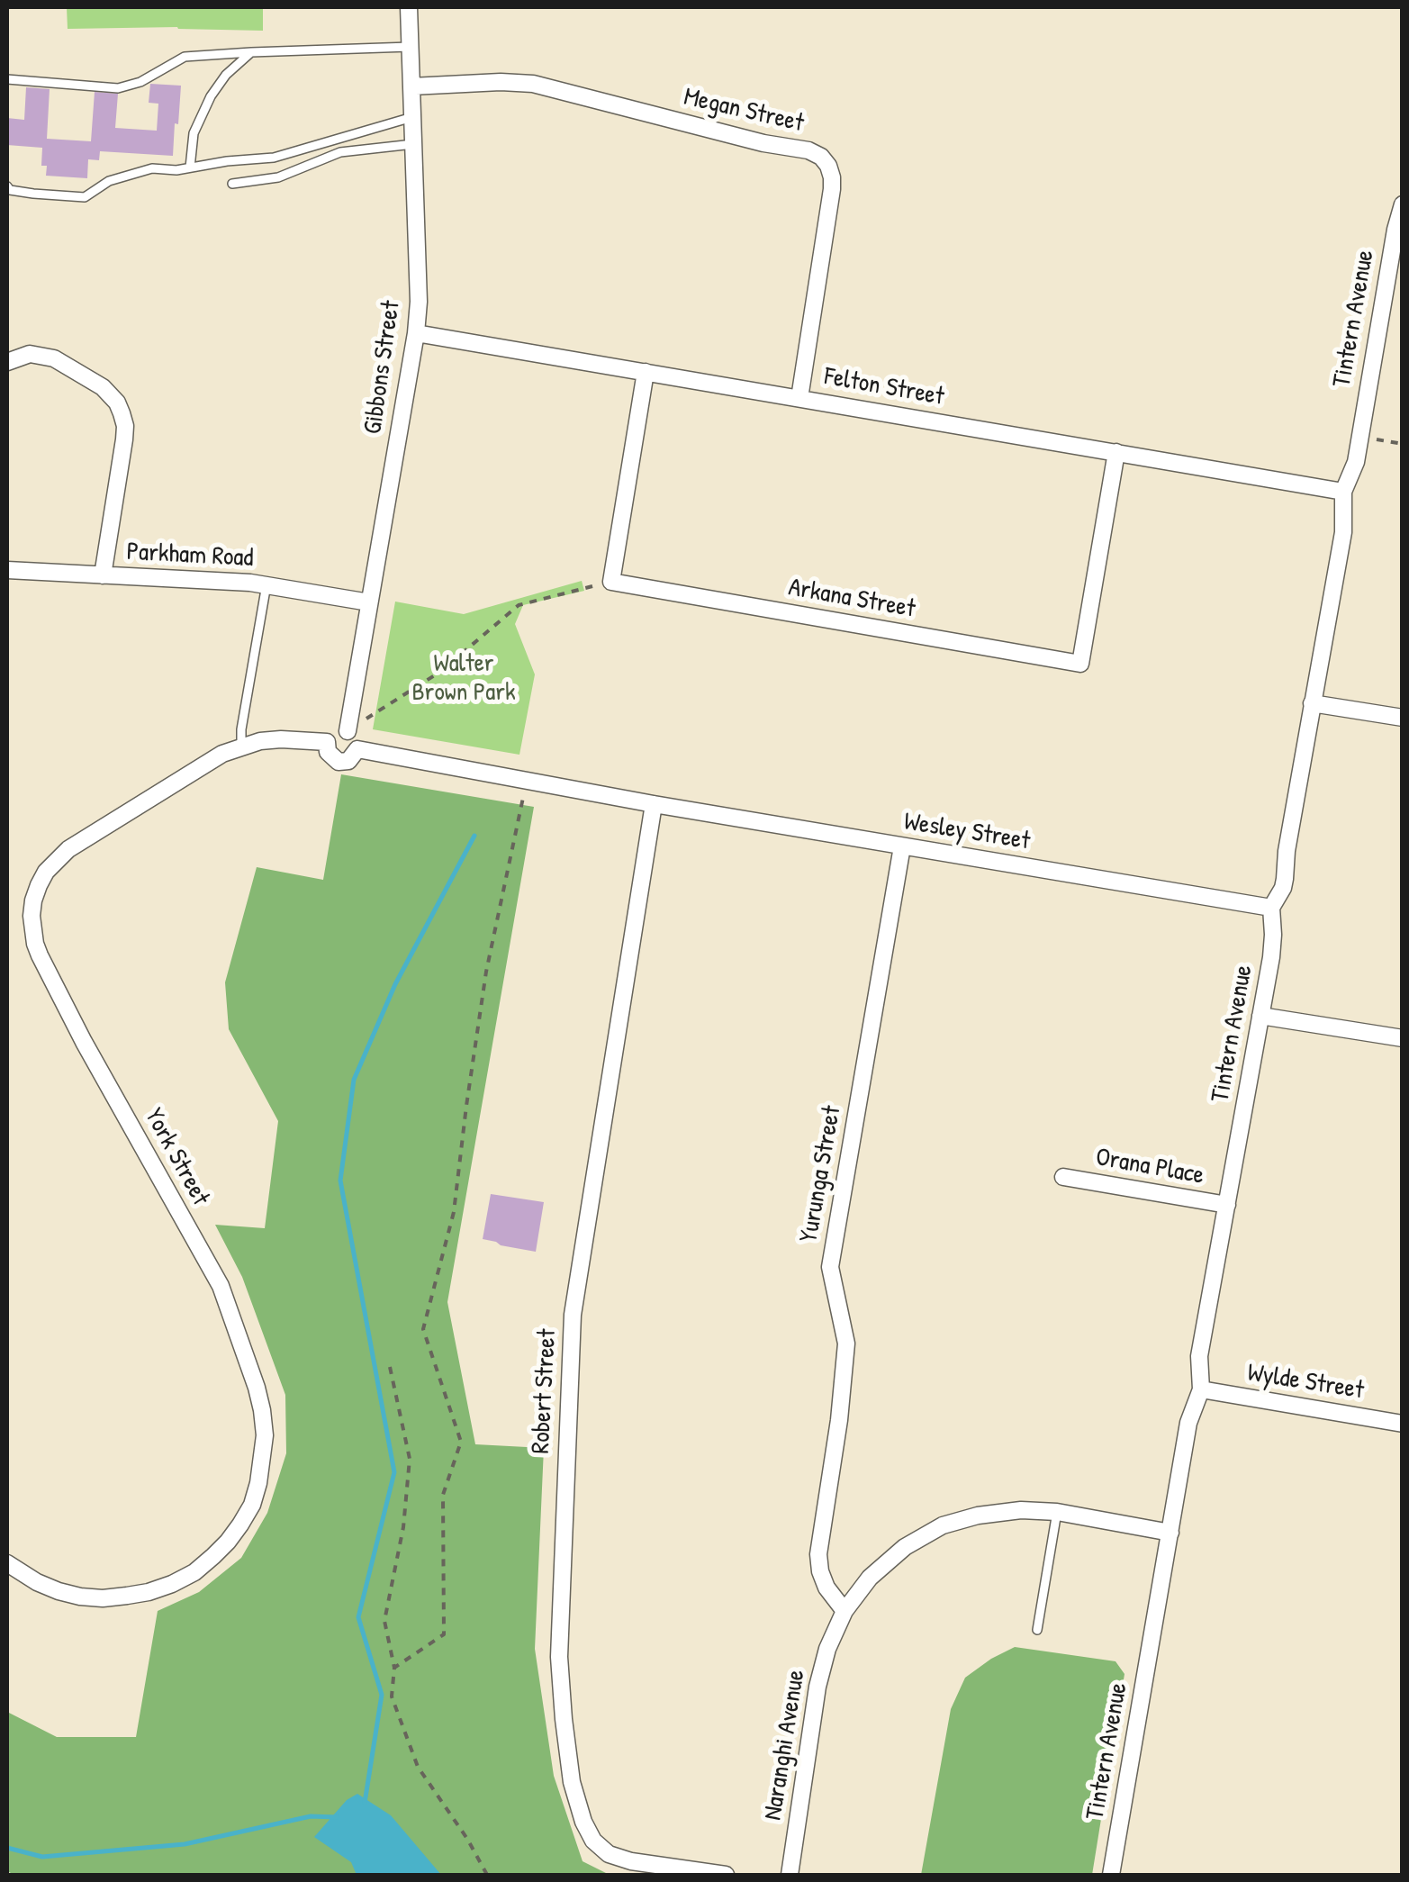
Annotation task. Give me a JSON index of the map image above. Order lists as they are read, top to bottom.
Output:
{
  "streets": {
    "street": [
      "Megan Street",
      "Tintern Avenue",
      "Gibbons Street",
      "Felton Street",
      "Parkham Road",
      "Arkana Street",
      "Wesley Street",
      "York Street",
      "Orana Place",
      "Yurunga Street",
      "Wylde Street",
      "Robert Street",
      "Naranghi Avenue"
    ]
  },
  "crossings": [
    ["Megan Street", "Gibbons Street"],
    ["Megan Street", "Felton Street"],
    ["Tintern Avenue", "Felton Street"],
    ["Tintern Avenue", "Wesley Street"],
    ["Tintern Avenue", "Orana Place"],
    ["Tintern Avenue", "Wylde Street"],
    ["Tintern Avenue", "Naranghi Avenue"],
    ["Gibbons Street", "Felton Street"],
    ["Gibbons Street", "Parkham Road"],
    ["Gibbons Street", "York Street"],
    ["Felton Street", "Arkana Street"],
    ["Wesley Street", "Yurunga Street"],
    ["Wesley Street", "Robert Street"],
    ["Yurunga Street", "Naranghi Avenue"]
  ],
  "parks": ["Walter Brown Park"]
}
